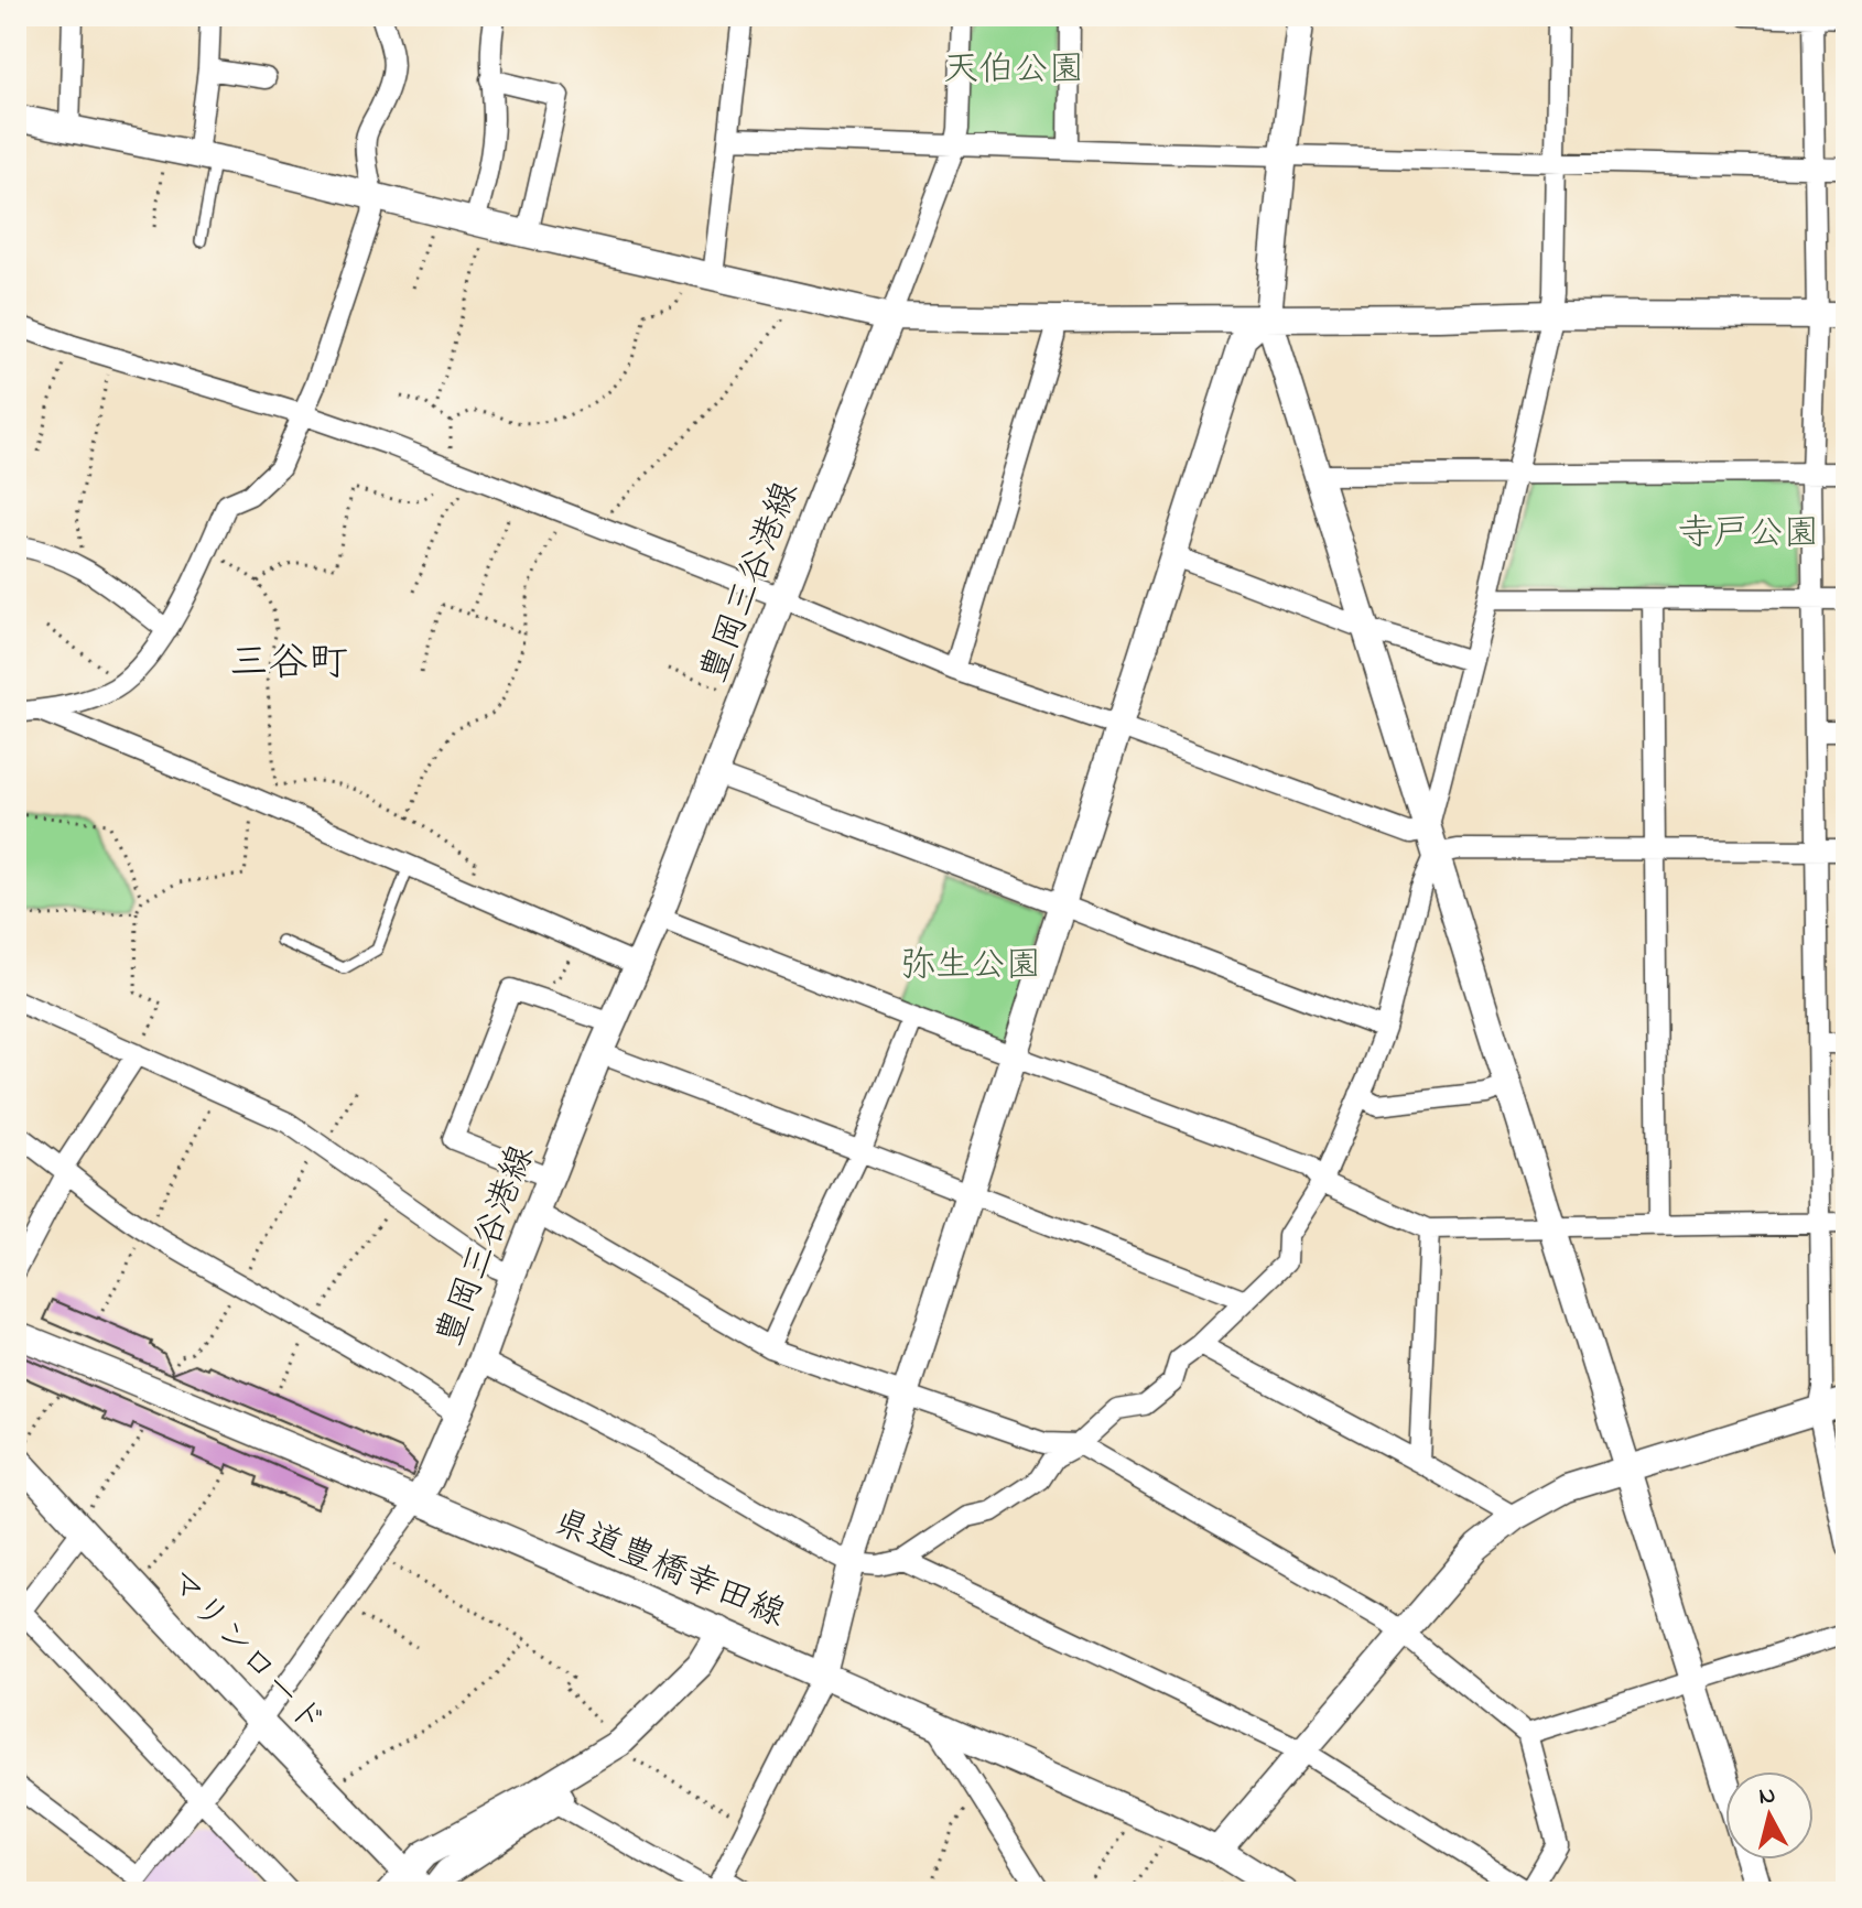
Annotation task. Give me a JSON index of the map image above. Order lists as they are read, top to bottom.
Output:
{
  "streets": {
    "street": ["豊岡三谷港線", "県道豊橋幸田線", "マリンロード"]
  },
  "crossings": [
    ["豊岡三谷港線", "県道豊橋幸田線"]
  ],
  "districts": ["三谷町"],
  "parks": ["天伯公園", "寺戸公園", "弥生公園"],
  "north": "top"
}
